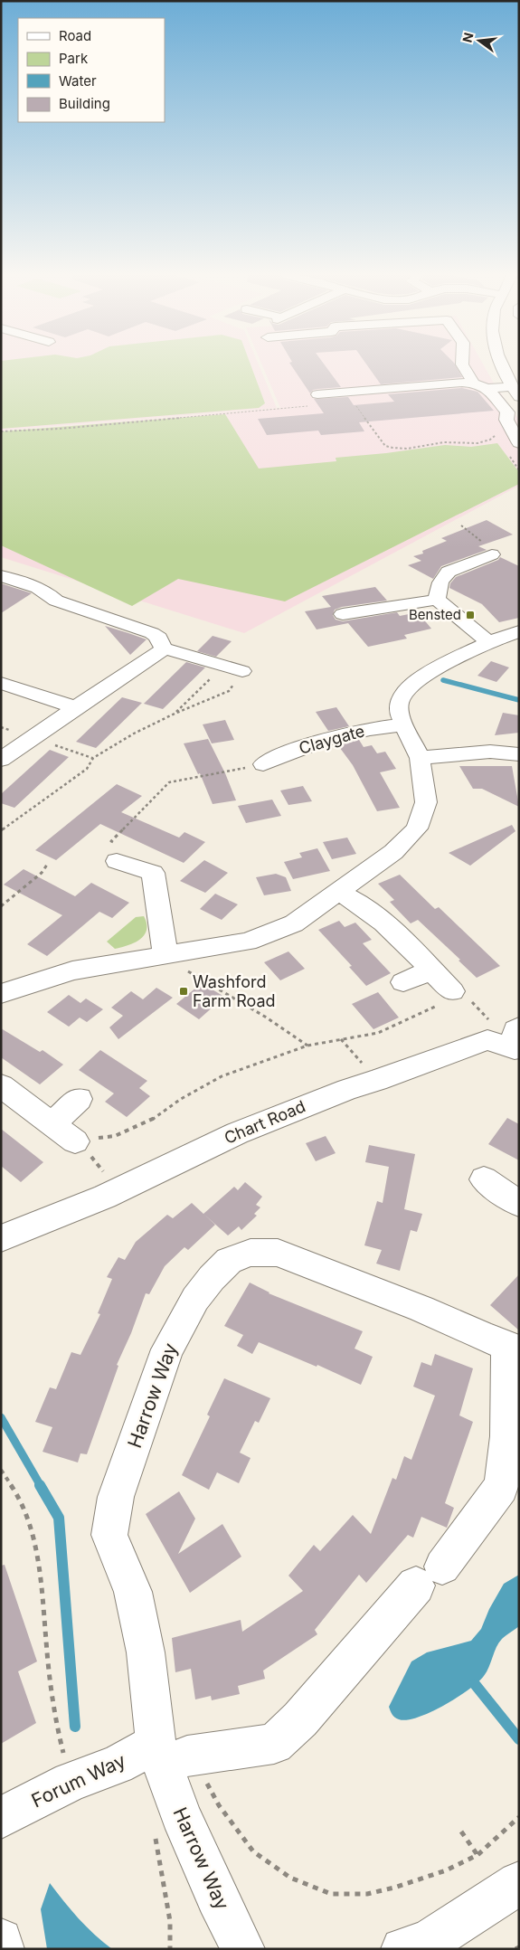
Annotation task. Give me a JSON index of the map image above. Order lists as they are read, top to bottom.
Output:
{
  "streets": {
    "street": [
      "Claygate",
      "Chart Road",
      "Harrow Way",
      "Forum Way"
    ]
  },
  "crossings": [
    ["Harrow Way", "Forum Way"]
  ],
  "places": {
    "transit": ["Bensted", "Washford Farm Road"]
  },
  "legend": [
    "Road",
    "Park",
    "Water",
    "Building"
  ],
  "north": "left"
}
